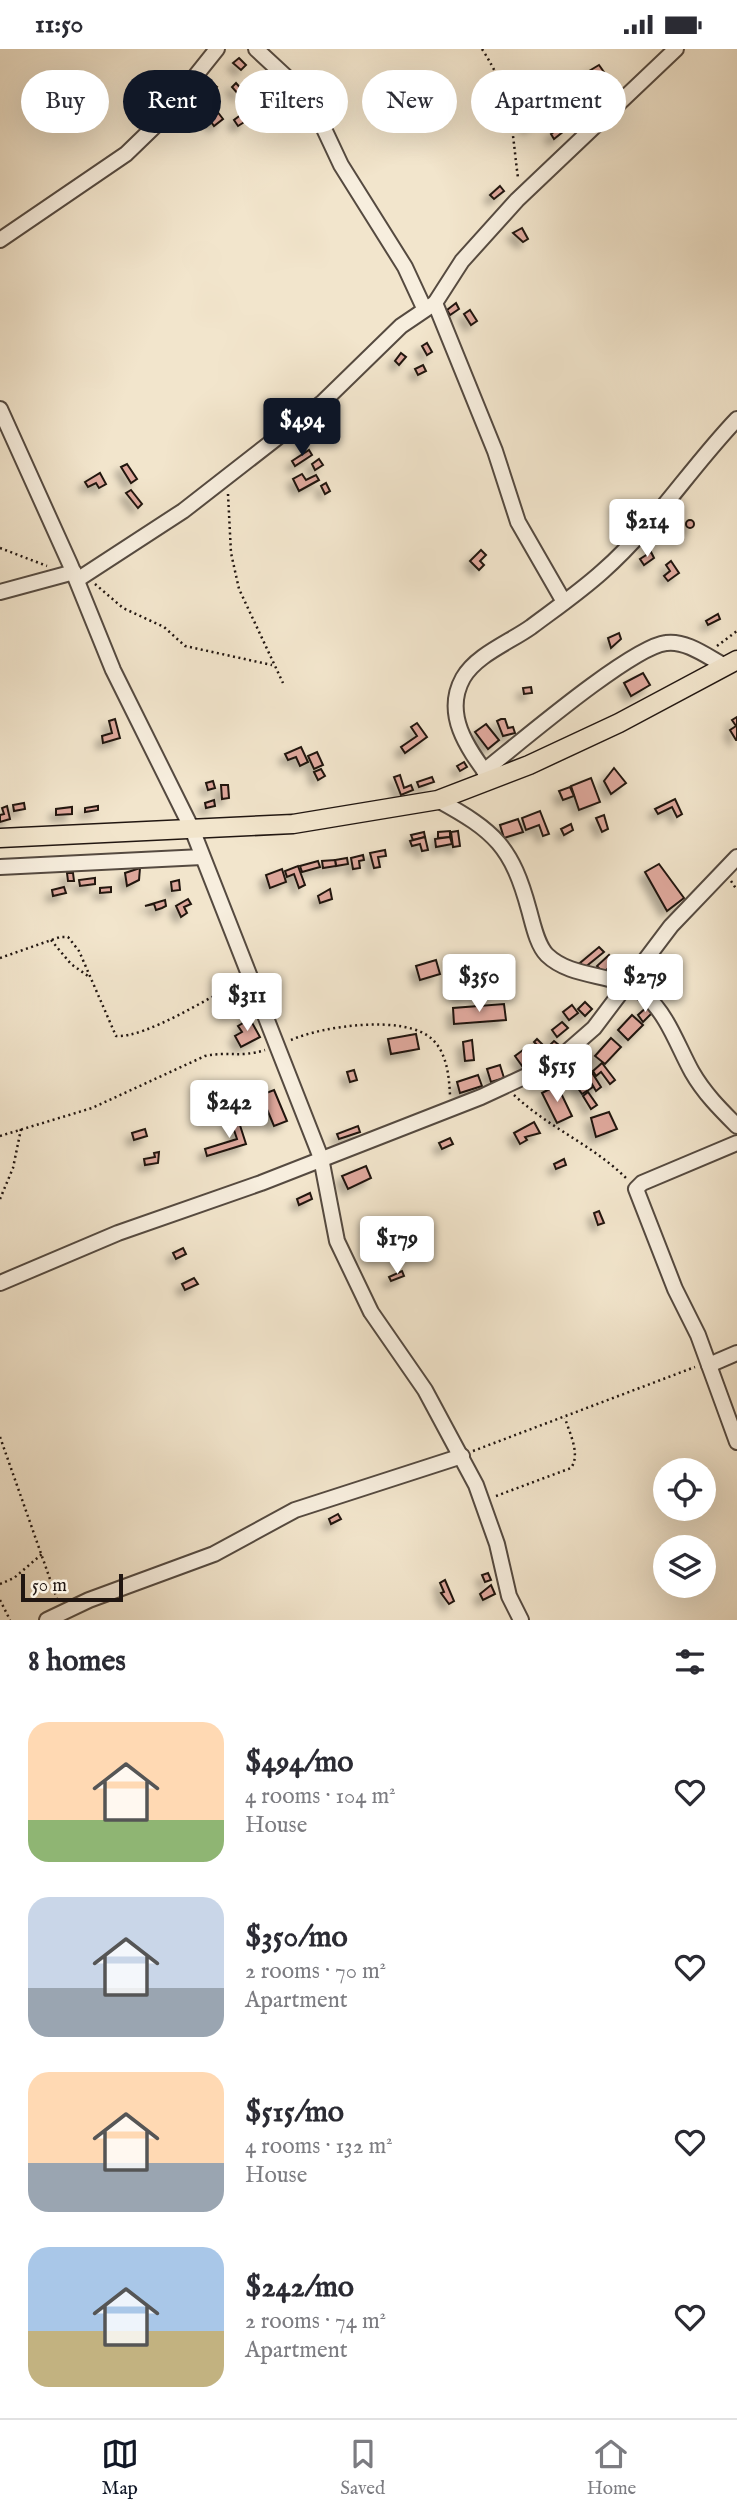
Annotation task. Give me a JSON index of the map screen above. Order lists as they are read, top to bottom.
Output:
{
  "scale_bar": "50 m",
  "page": {
    "status": "11:50",
    "chip": [
      "Buy",
      "Rent",
      "Filters",
      "New",
      "Apartment"
    ],
    "price": [
      "$494",
      "$214",
      "$350",
      "$279",
      "$311",
      "$515",
      "$242",
      "$179"
    ],
    "scale": "50 m",
    "heading": "8 homes",
    "list": [
      {
        "name": "$494/mo",
        "note": "4 rooms · 104 m² · House"
      },
      {
        "name": "$350/mo",
        "note": "2 rooms · 70 m² · Apartment"
      },
      {
        "name": "$515/mo",
        "note": "4 rooms · 132 m² · House"
      },
      {
        "name": "$242/mo",
        "note": "2 rooms · 74 m² · Apartment"
      }
    ],
    "tabs": ["Map", "Saved", "Home"]
  }
}
